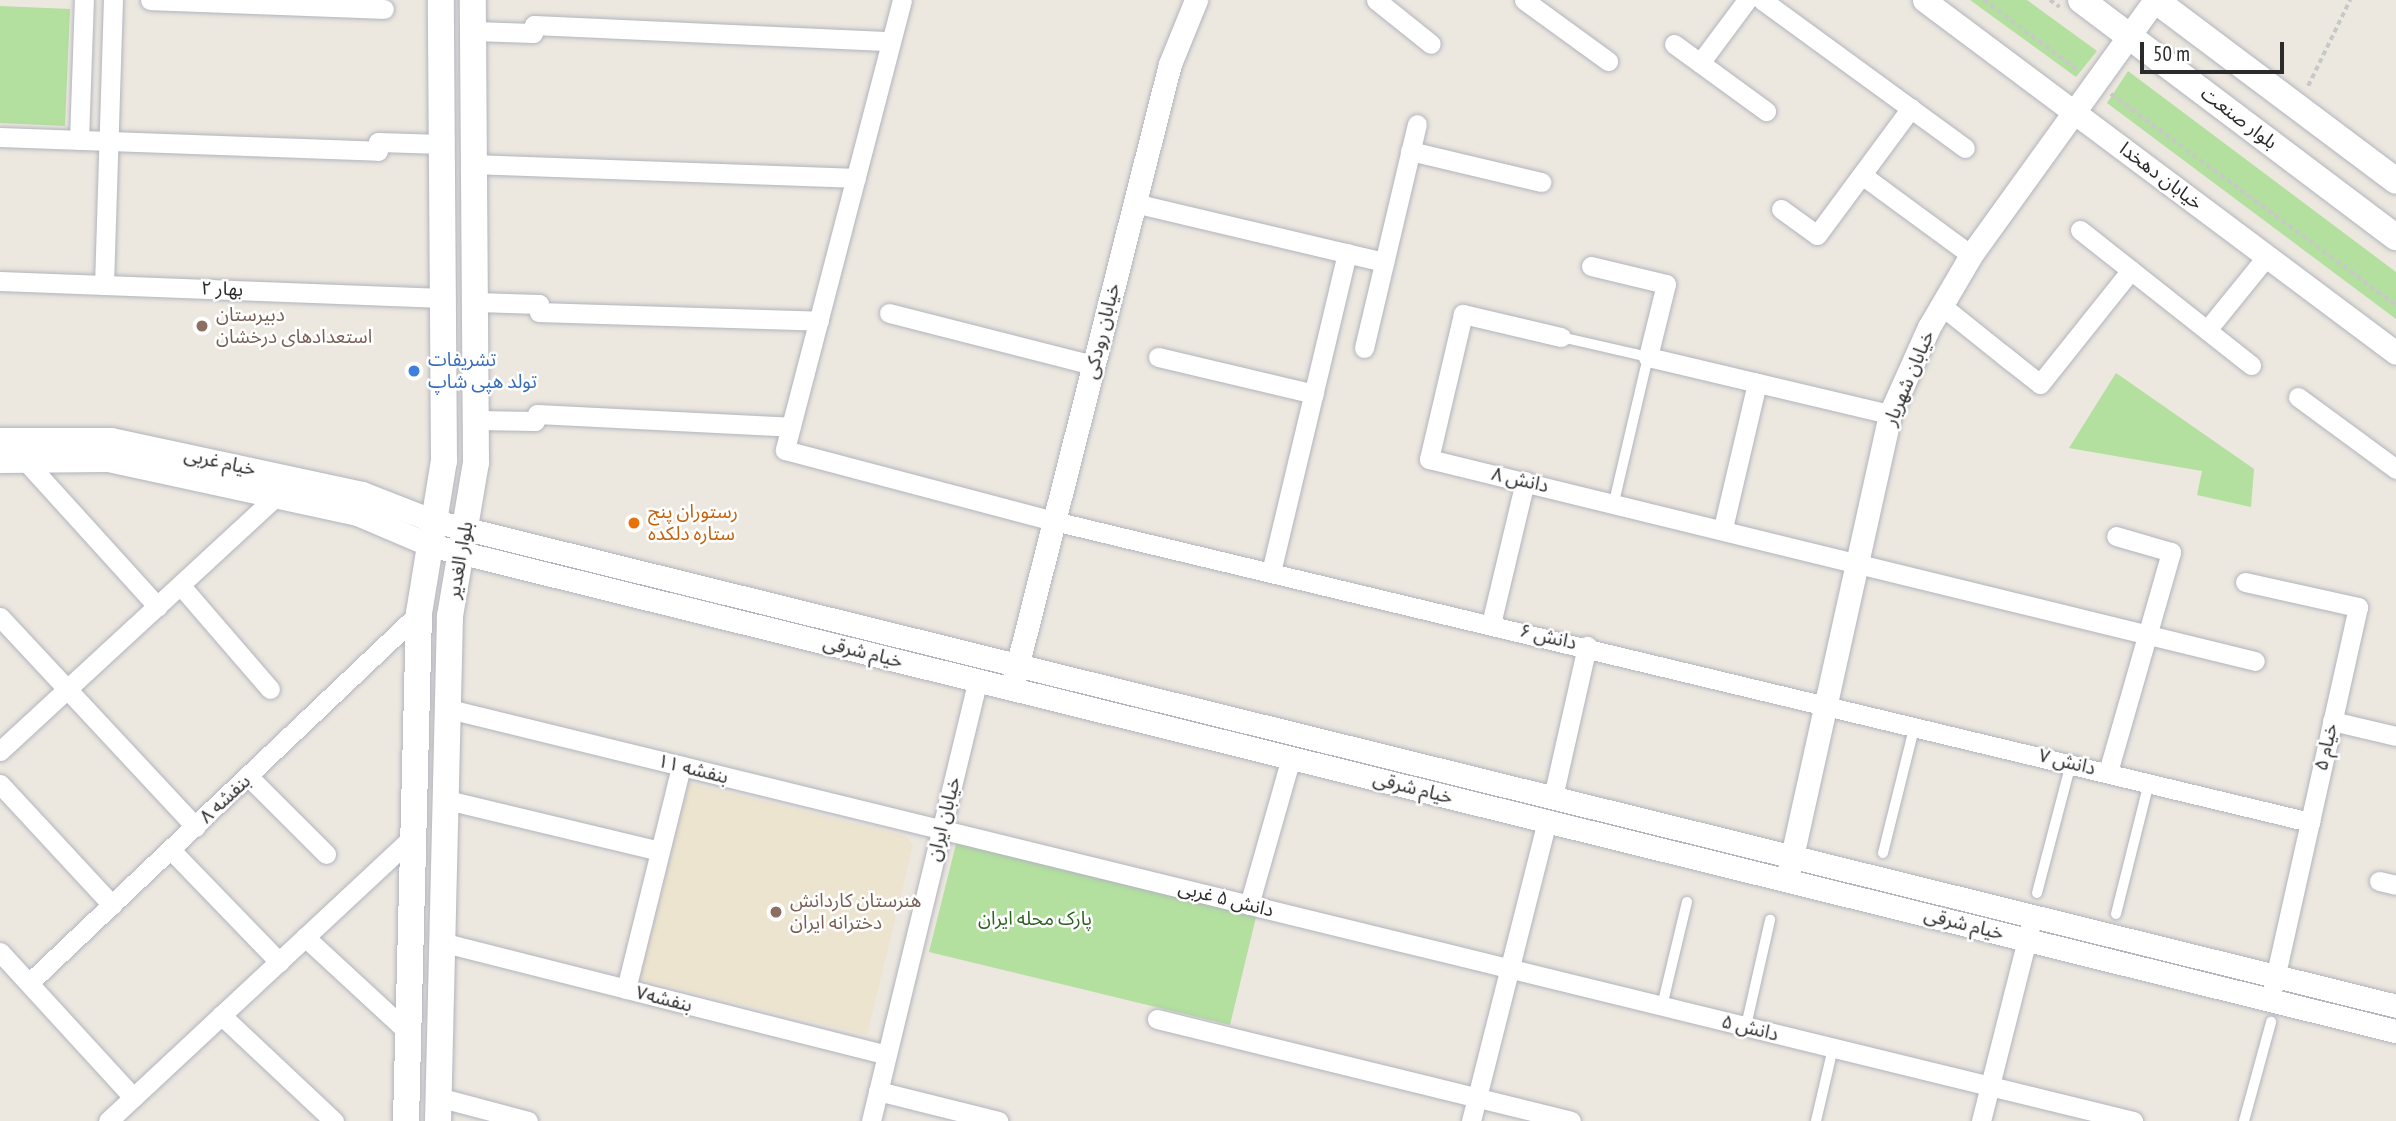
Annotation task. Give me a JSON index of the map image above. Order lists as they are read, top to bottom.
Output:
{
  "streets": {
    "main road": ["بلوار صنعت", "بلوار الغدیر"],
    "street": [
      "خیابان دهخدا",
      "بهار ۲",
      "خیابان رودکی",
      "خیابان شهریار",
      "خیام غربی",
      "دانش ۸",
      "دانش ۶",
      "خیام شرقی",
      "خیام ۵",
      "دانش ۷",
      "بنفشه ۱۱",
      "بنفشه ۸",
      "خیابان ایران",
      "دانش ۵ غربی",
      "بنفشه۷",
      "دانش ۵"
    ]
  },
  "crossings": [
    ["بلوار صنعت", "خیابان شهریار"],
    ["خیابان دهخدا", "خیابان شهریار"],
    ["بهار ۲", "بلوار الغدیر"],
    ["خیابان رودکی", "دانش ۶"],
    ["خیابان رودکی", "خیام شرقی"],
    ["خیابان شهریار", "دانش ۸"],
    ["خیابان شهریار", "دانش ۶"],
    ["خیابان شهریار", "خیام شرقی"],
    ["خیابان شهریار", "دانش ۷"],
    ["خیام غربی", "بلوار الغدیر"],
    ["بلوار الغدیر", "خیام شرقی"],
    ["بلوار الغدیر", "بنفشه ۱۱"],
    ["بلوار الغدیر", "بنفشه ۸"],
    ["بلوار الغدیر", "بنفشه۷"],
    ["دانش ۶", "دانش ۷"],
    ["خیام شرقی", "خیام ۵"],
    ["خیام شرقی", "خیابان ایران"],
    ["خیام ۵", "دانش ۷"],
    ["بنفشه ۱۱", "خیابان ایران"],
    ["بنفشه ۱۱", "دانش ۵ غربی"],
    ["خیابان ایران", "دانش ۵ غربی"],
    ["خیابان ایران", "بنفشه۷"],
    ["دانش ۵ غربی", "دانش ۵"]
  ],
  "parks": ["پارک محله ایران"],
  "places": [
    "دبیرستان استعدادهای درخشان",
    "تشریفات تولد هپی شاپ",
    "رستوران پنج ستاره دلکده",
    "هنرستان کاردانش دخترانه ایران"
  ],
  "scale_bar": "50 m"
}
